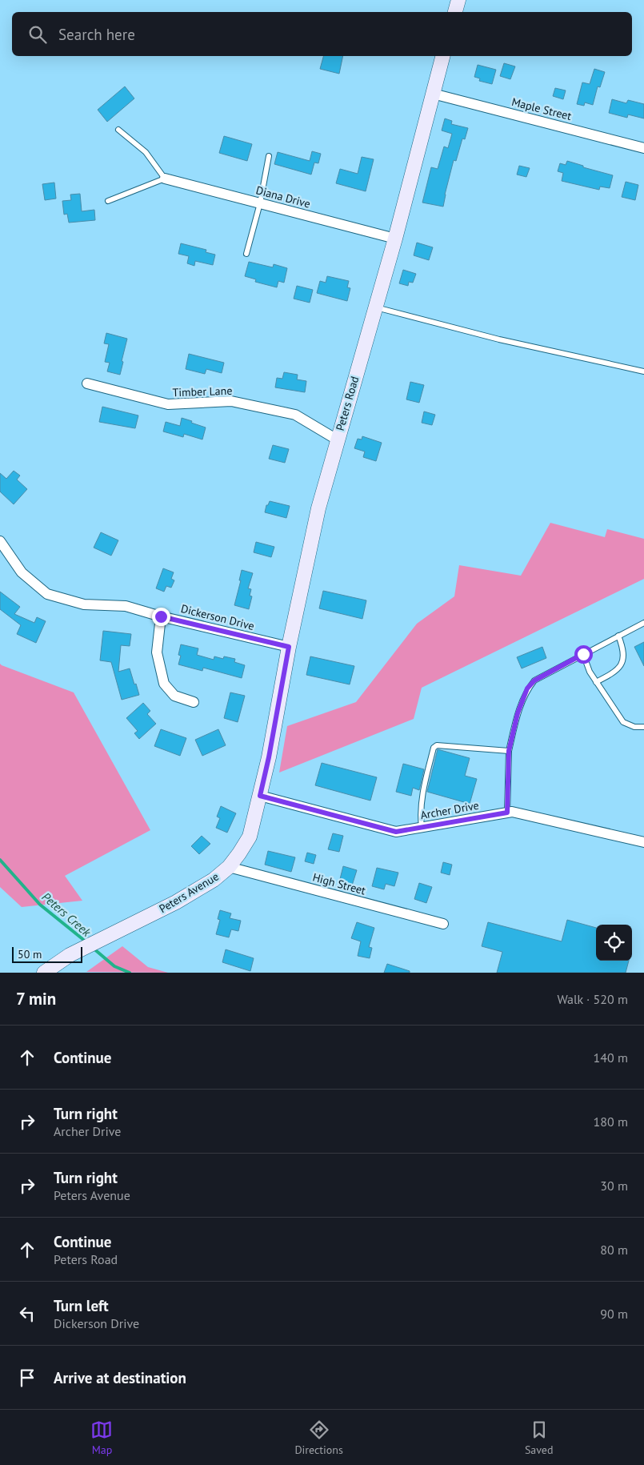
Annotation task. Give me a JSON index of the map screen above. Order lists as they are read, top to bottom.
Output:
{
  "streets": {
    "street": [
      "Maple Street",
      "Diana Drive",
      "Timber Lane",
      "Peters Road",
      "Dickerson Drive",
      "Archer Drive",
      "High Street",
      "Peters Avenue"
    ]
  },
  "crossings": [
    ["Maple Street", "Peters Road"],
    ["Diana Drive", "Peters Road"],
    ["Timber Lane", "Peters Road"],
    ["Peters Road", "Dickerson Drive"],
    ["Peters Road", "Peters Avenue"],
    ["Archer Drive", "Peters Avenue"],
    ["High Street", "Peters Avenue"]
  ],
  "water": ["Peters Creek"],
  "scale_bar": "50 m",
  "page": {
    "search": "Search here",
    "scale": "50 m",
    "heading": ["7 min", "Walk · 520 m"],
    "list": [
      ["Continue", "140 m"],
      ["Turn right", "Archer Drive", "180 m"],
      ["Turn right", "Peters Avenue", "30 m"],
      ["Continue", "Peters Road", "80 m"],
      ["Turn left", "Dickerson Drive", "90 m"],
      "Arrive at destination"
    ],
    "nav": ["Map", "Directions", "Saved"]
  }
}
